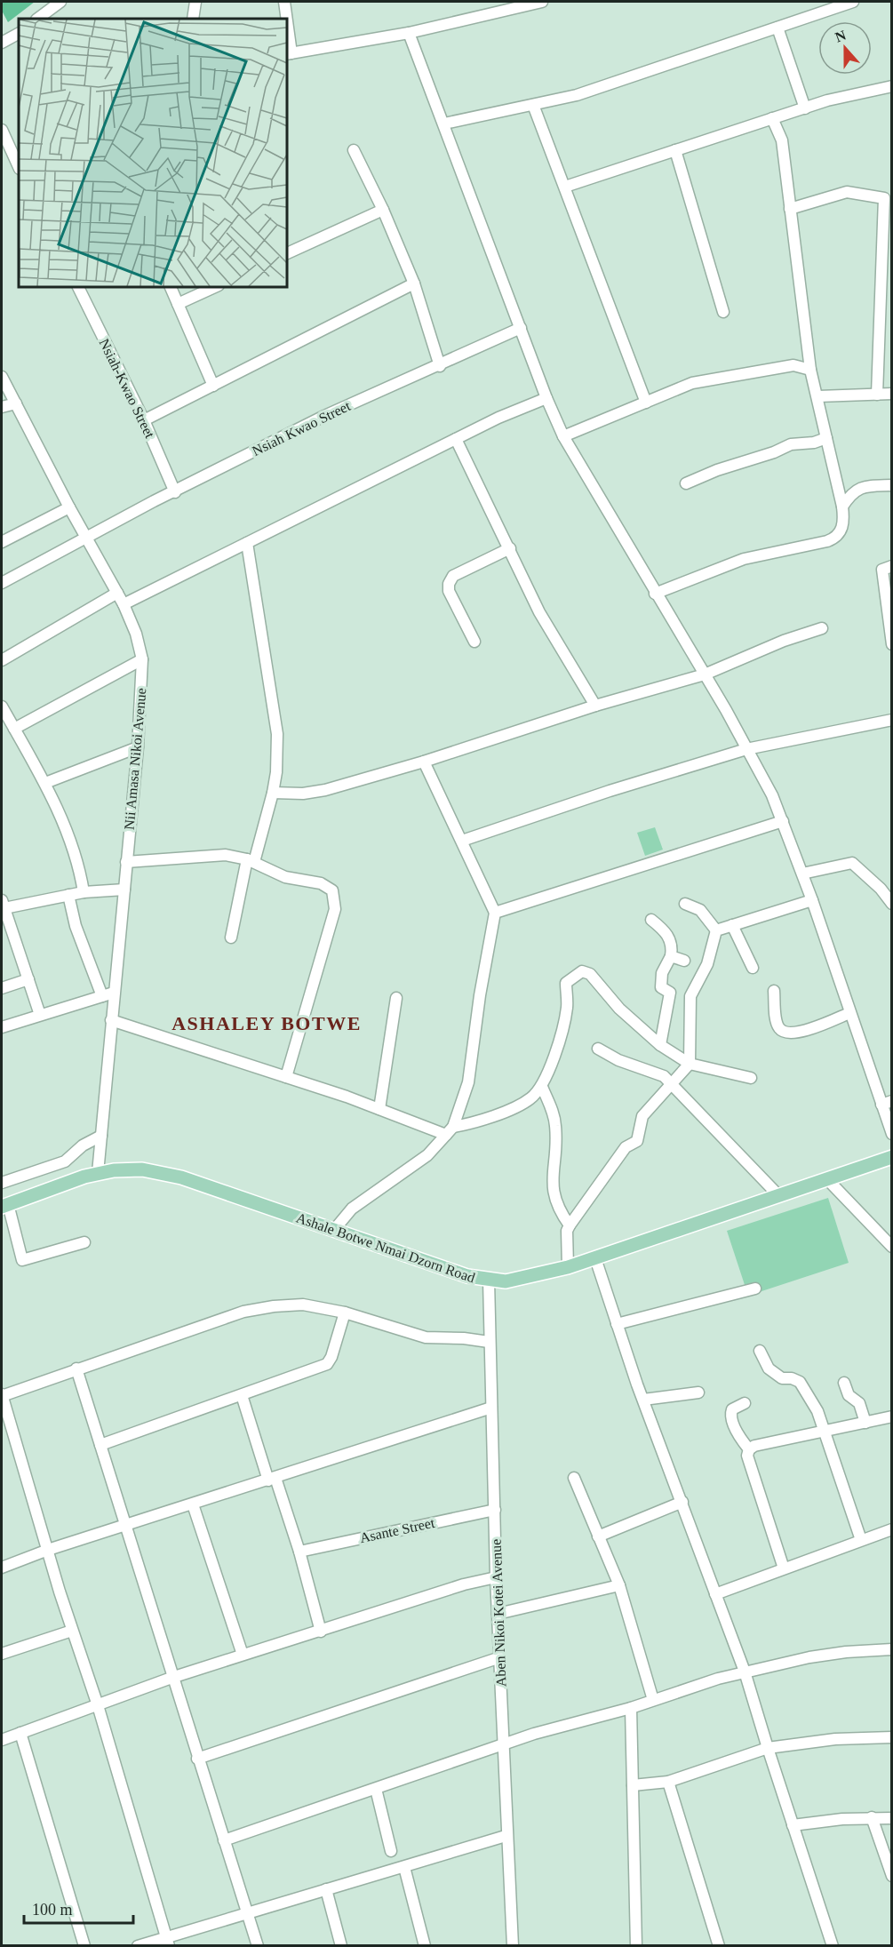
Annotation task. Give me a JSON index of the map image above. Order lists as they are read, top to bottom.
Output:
{
  "streets": {
    "main road": ["Ashale Botwe Nmai Dzorn Road"],
    "street": [
      "Nsiah-Kwao Street",
      "Nsiah Kwao Street",
      "Nii Amasa Nikoi Avenue",
      "Asante Street",
      "Aben Nikoi Kotei Avenue"
    ]
  },
  "crossings": [
    ["Nsiah-Kwao Street", "Nsiah Kwao Street"],
    ["Nsiah Kwao Street", "Nii Amasa Nikoi Avenue"],
    ["Nii Amasa Nikoi Avenue", "Ashale Botwe Nmai Dzorn Road"],
    ["Ashale Botwe Nmai Dzorn Road", "Aben Nikoi Kotei Avenue"],
    ["Asante Street", "Aben Nikoi Kotei Avenue"]
  ],
  "districts": ["ASHALEY BOTWE"],
  "scale_bar": "100 m",
  "north": "top"
}
